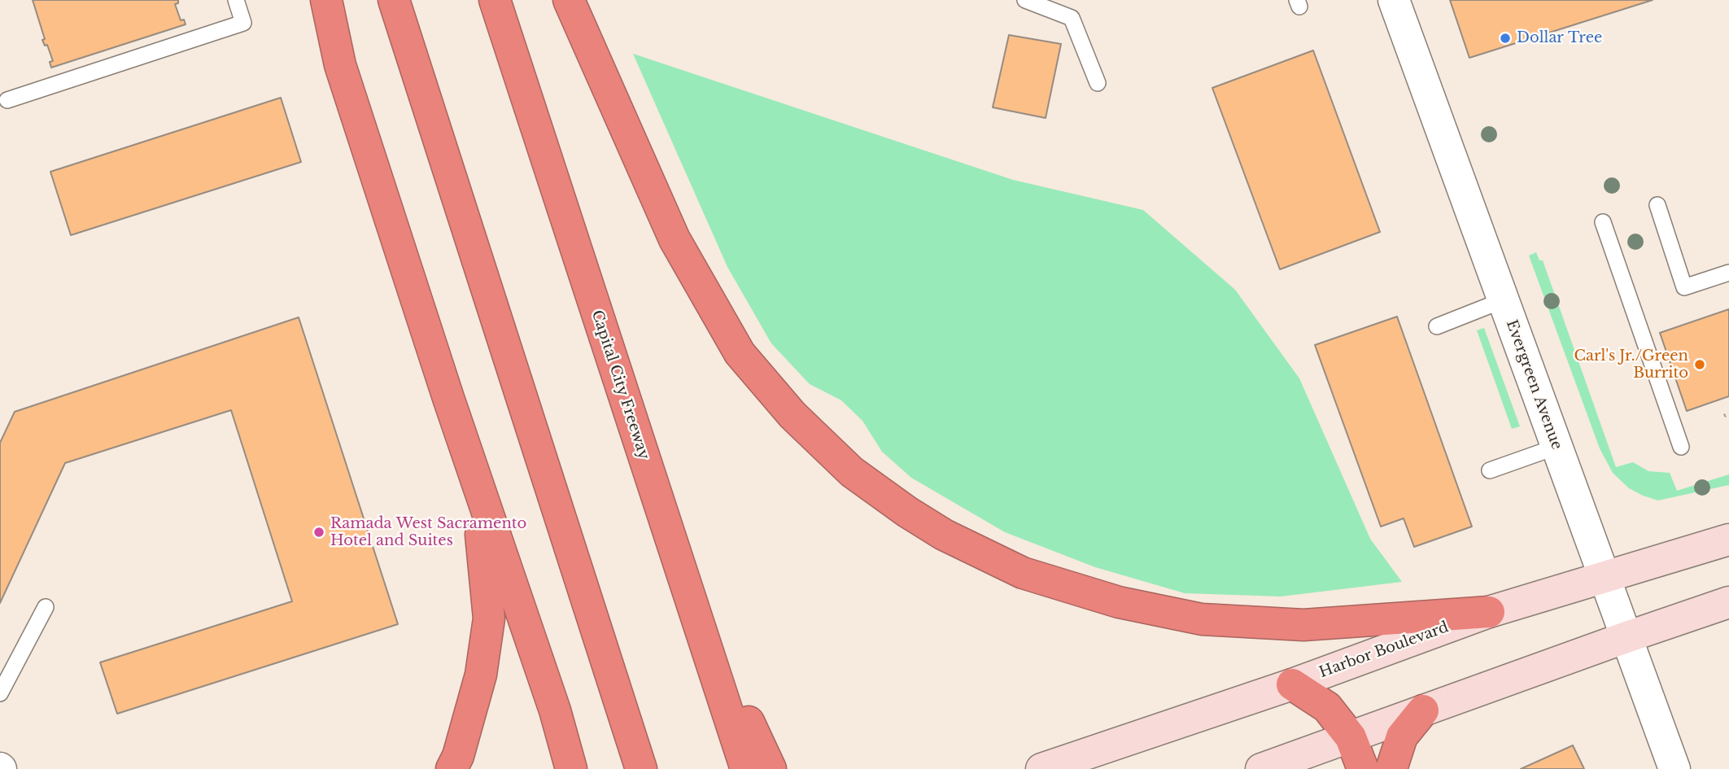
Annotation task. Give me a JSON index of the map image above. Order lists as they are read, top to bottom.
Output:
{
  "streets": {
    "highway": ["Capital City Freeway"],
    "main road": ["Harbor Boulevard"],
    "street": ["Evergreen Avenue"]
  },
  "crossings": [
    ["Evergreen Avenue", "Harbor Boulevard"]
  ],
  "places": ["Dollar Tree", "Carl's Jr./Green Burrito", "Ramada West Sacramento Hotel and Suites"]
}
